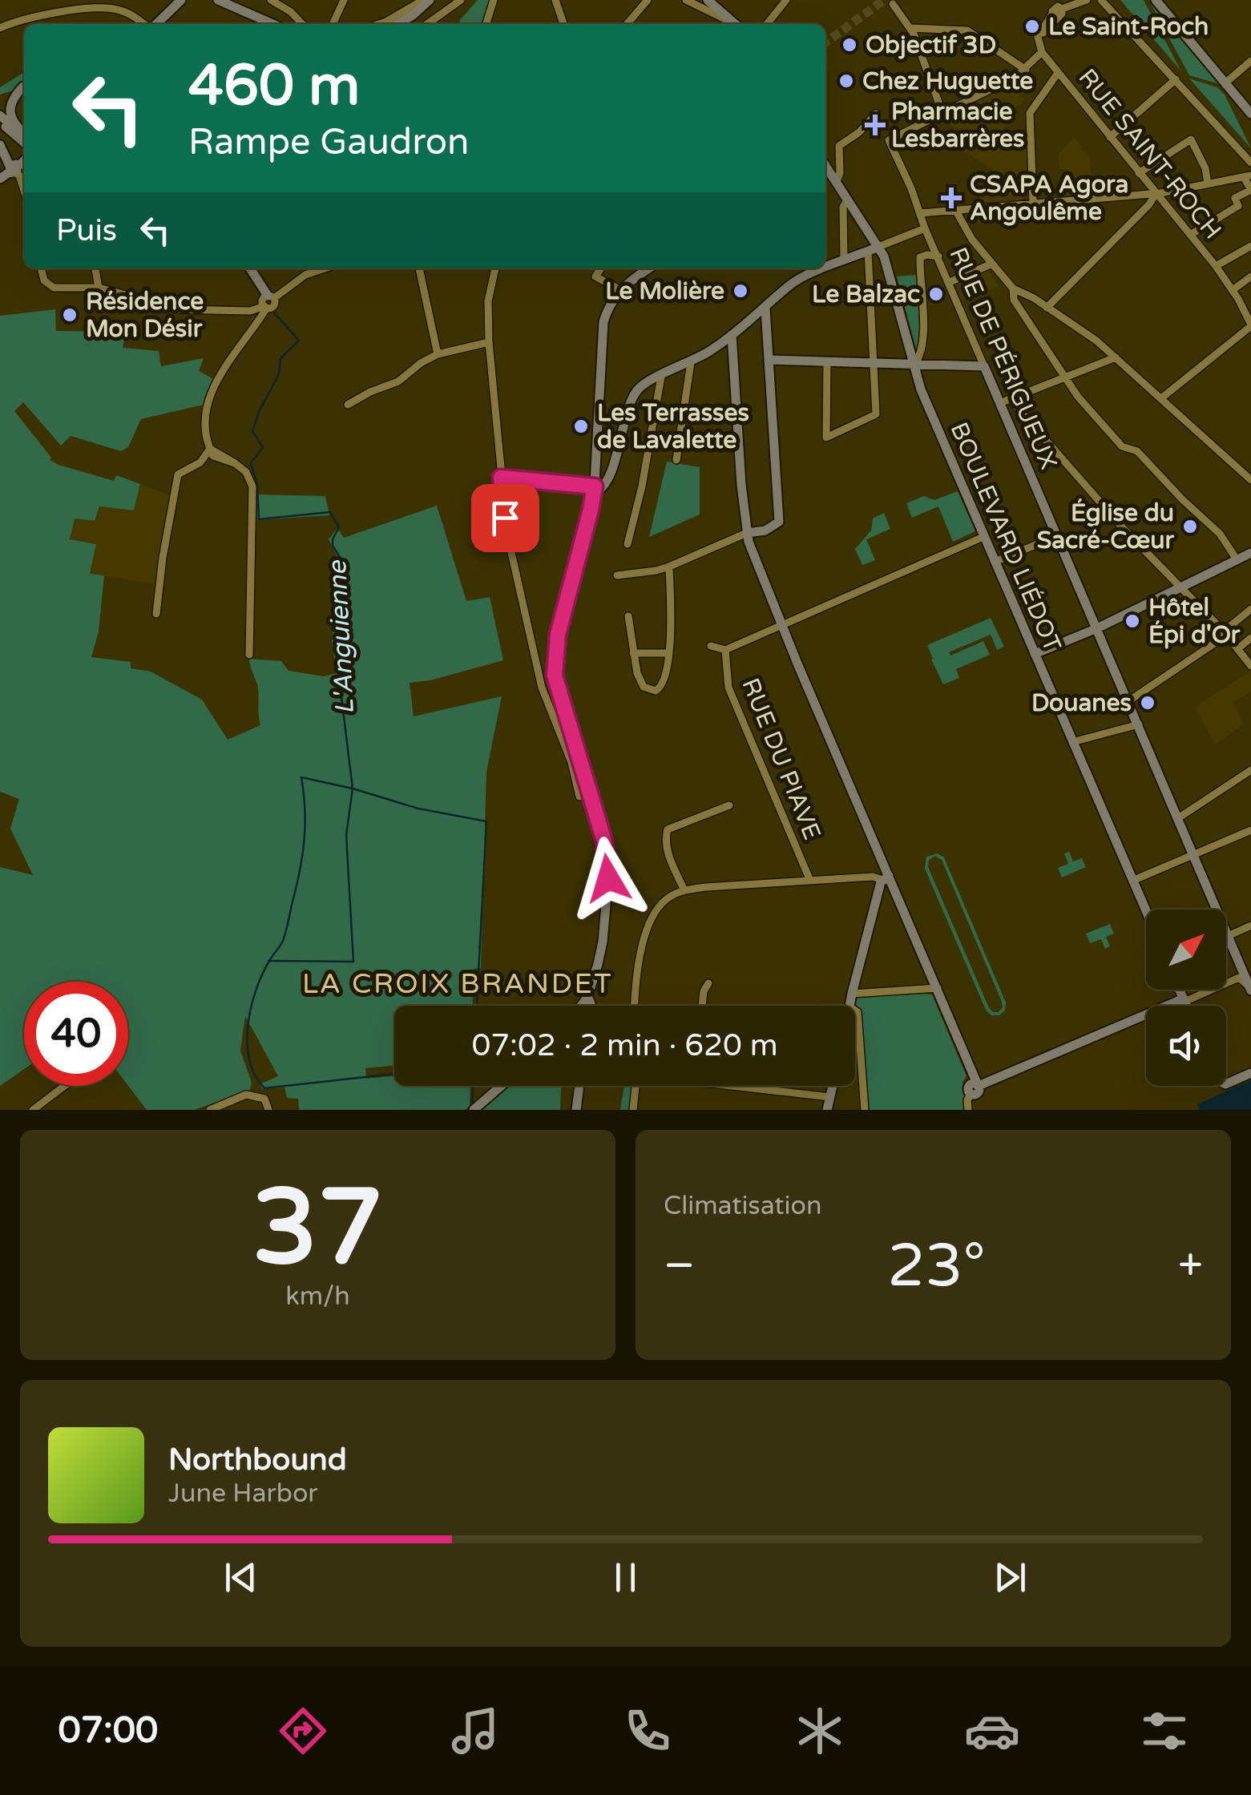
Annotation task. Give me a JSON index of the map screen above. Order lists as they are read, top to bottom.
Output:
{
  "streets": {
    "street": [
      "RUE SAINT-ROCH",
      "RUE DE PÉRIGUEUX",
      "BOULEVARD LIÉDOT",
      "RUE DU PIAVE"
    ]
  },
  "districts": ["LA CROIX BRANDET"],
  "water": ["L'Anguienne"],
  "places": {
    "other": [
      "Le Saint-Roch",
      "Objectif 3D",
      "Chez Huguette",
      "Le Molière",
      "Le Balzac",
      "Résidence Mon Désir",
      "Les Terrasses de Lavalette",
      "Église du Sacré-Cœur",
      "Hôtel Épi d'Or",
      "Douanes"
    ],
    "health": ["Pharmacie Lesbarrères", "CSAPA Agora Angoulême"]
  },
  "north": "top right",
  "page": {
    "turn": ["460 m", "Rampe Gaudron"],
    "then": "Puis",
    "limit": "40",
    "trip": "07:02 · 2 min · 620 m",
    "tile": [
      ["37", "km/h"],
      "Climatisation"
    ],
    "heat": ["−", "23°", "+"],
    "song": ["Northbound", "June Harbor"],
    "tabs": "07:00"
  }
}
